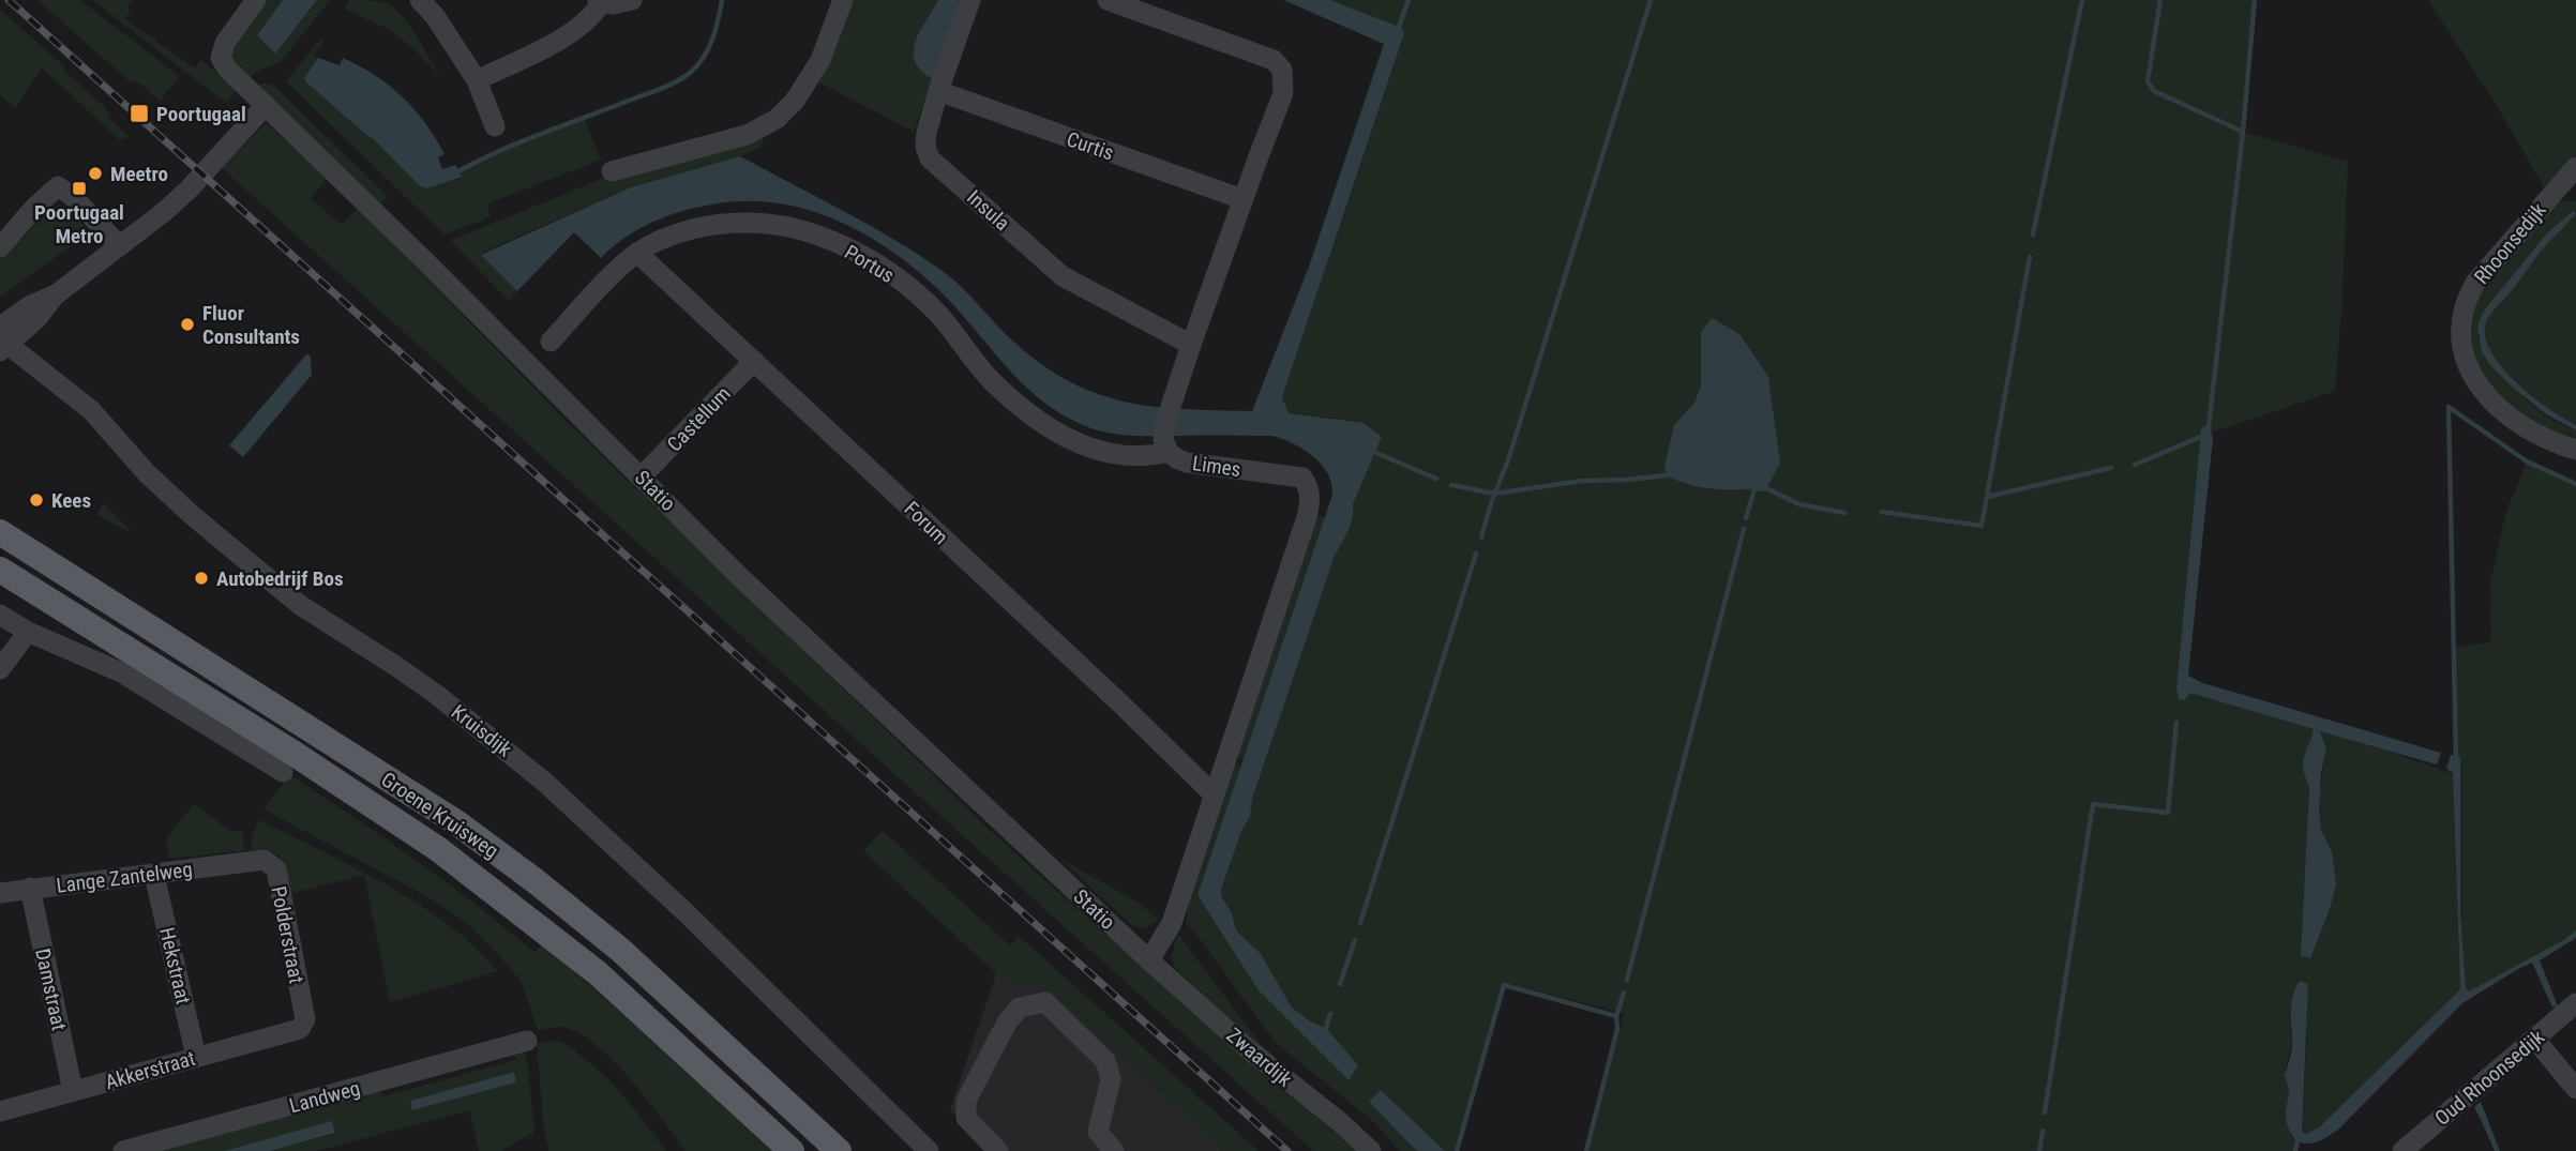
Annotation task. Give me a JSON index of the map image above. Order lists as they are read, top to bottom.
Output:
{
  "streets": {
    "main road": ["Groene Kruisweg"],
    "street": [
      "Curtis",
      "Insula",
      "Rhoonsedijk",
      "Portus",
      "Castellum",
      "Limes",
      "Statio",
      "Forum",
      "Kruisdijk",
      "Lange Zantelweg",
      "Polderstraat",
      "Hekstraat",
      "Damstraat",
      "Zwaardijk",
      "Akkerstraat",
      "Oud Rhoonsedijk",
      "Landweg"
    ]
  },
  "crossings": [
    ["Curtis", "Insula"],
    ["Portus", "Limes"],
    ["Portus", "Forum"],
    ["Castellum", "Statio"],
    ["Castellum", "Forum"],
    ["Limes", "Statio"],
    ["Limes", "Forum"],
    ["Limes", "Zwaardijk"],
    ["Statio", "Zwaardijk"],
    ["Lange Zantelweg", "Polderstraat"],
    ["Lange Zantelweg", "Hekstraat"],
    ["Lange Zantelweg", "Damstraat"],
    ["Polderstraat", "Akkerstraat"],
    ["Hekstraat", "Akkerstraat"],
    ["Damstraat", "Akkerstraat"]
  ],
  "places": {
    "transit": ["Poortugaal", "Poortugaal Metro"],
    "other": [
      "Meetro",
      "Fluor Consultants",
      "Kees",
      "Autobedrijf Bos"
    ]
  }
}
